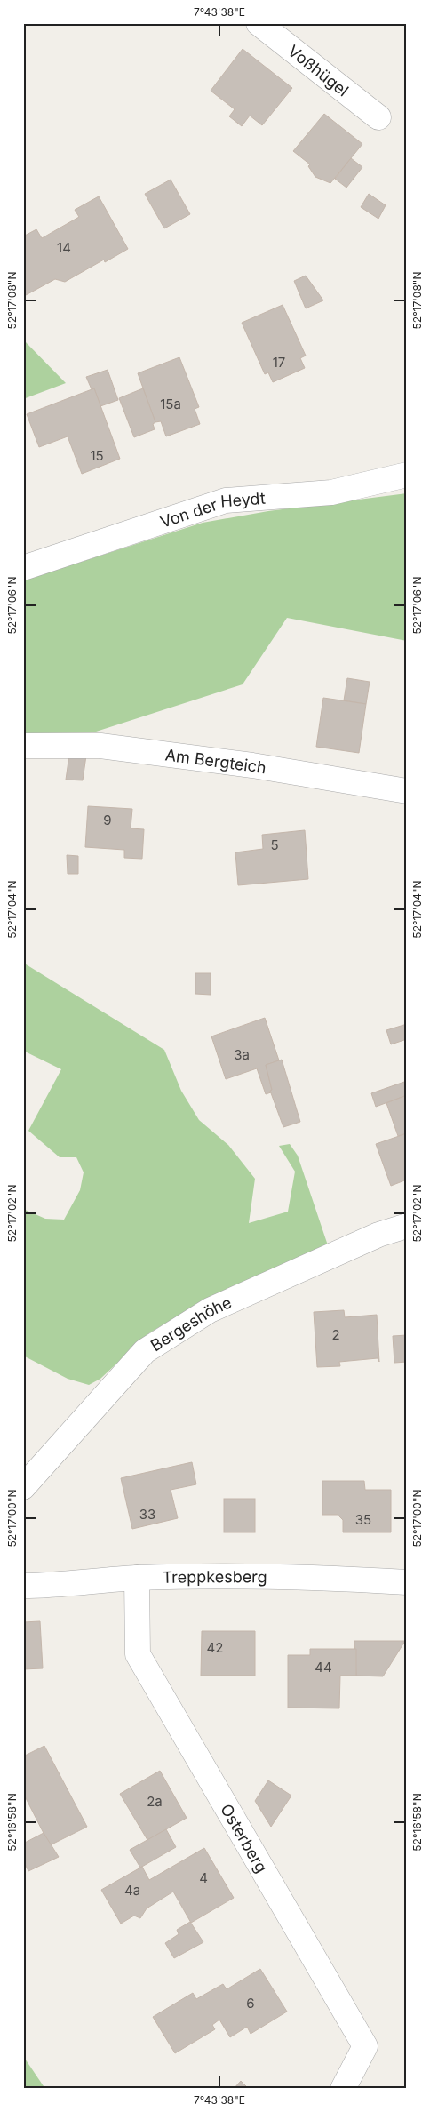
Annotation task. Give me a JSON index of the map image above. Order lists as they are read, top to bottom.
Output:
{
  "streets": {
    "street": [
      "Voßhügel",
      "Von der Heydt",
      "Am Bergteich",
      "Bergeshöhe",
      "Treppkesberg",
      "Osterberg"
    ]
  },
  "crossings": [
    ["Treppkesberg", "Osterberg"]
  ],
  "house_numbers": [
    "14",
    "17",
    "15a",
    "15",
    "9",
    "5",
    "3a",
    "2",
    "33",
    "35",
    "42",
    "44",
    "2a",
    "4",
    "4a",
    "6"
  ],
  "coordinates": [
    "7°43'38\"E",
    "52°17'08\"N",
    "52°17'06\"N",
    "52°17'04\"N",
    "52°17'02\"N",
    "52°17'00\"N",
    "52°16'58\"N"
  ]
}
